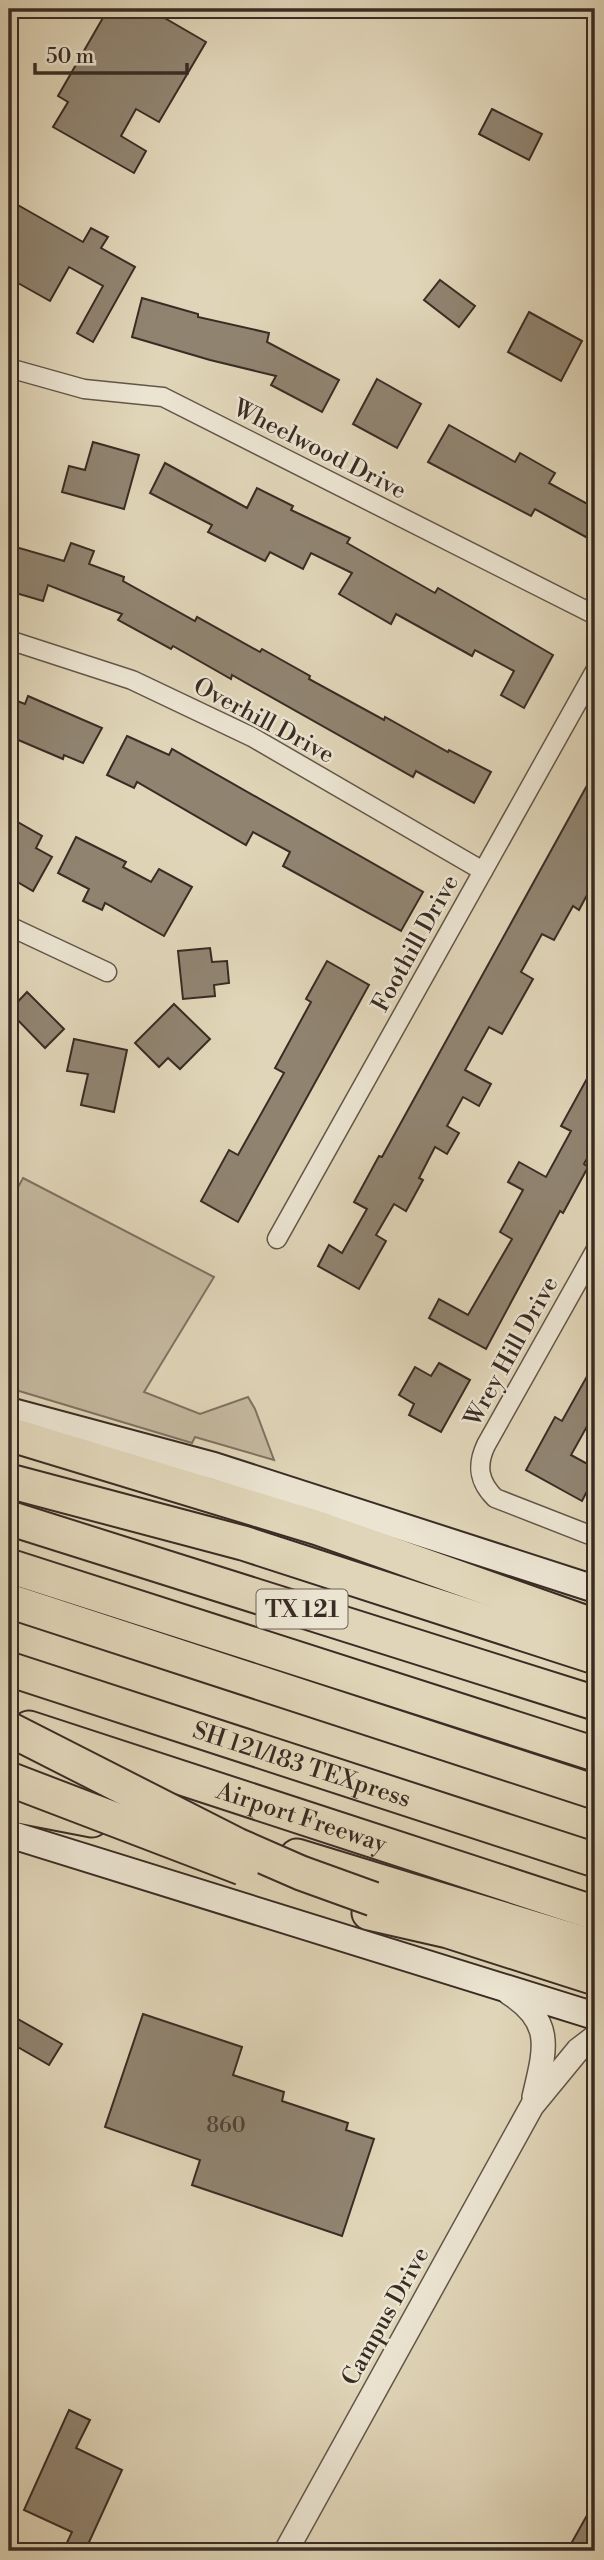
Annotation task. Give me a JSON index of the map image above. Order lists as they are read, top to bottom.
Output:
{
  "streets": {
    "highway": ["TX 121", "SH 121/183 TEXpress", "Airport Freeway"],
    "street": [
      "Wheelwood Drive",
      "Overhill Drive",
      "Foothill Drive",
      "Wrey Hill Drive",
      "Campus Drive"
    ]
  },
  "crossings": [
    ["Overhill Drive", "Foothill Drive"]
  ],
  "house_numbers": ["860"],
  "scale_bar": "50 m"
}
